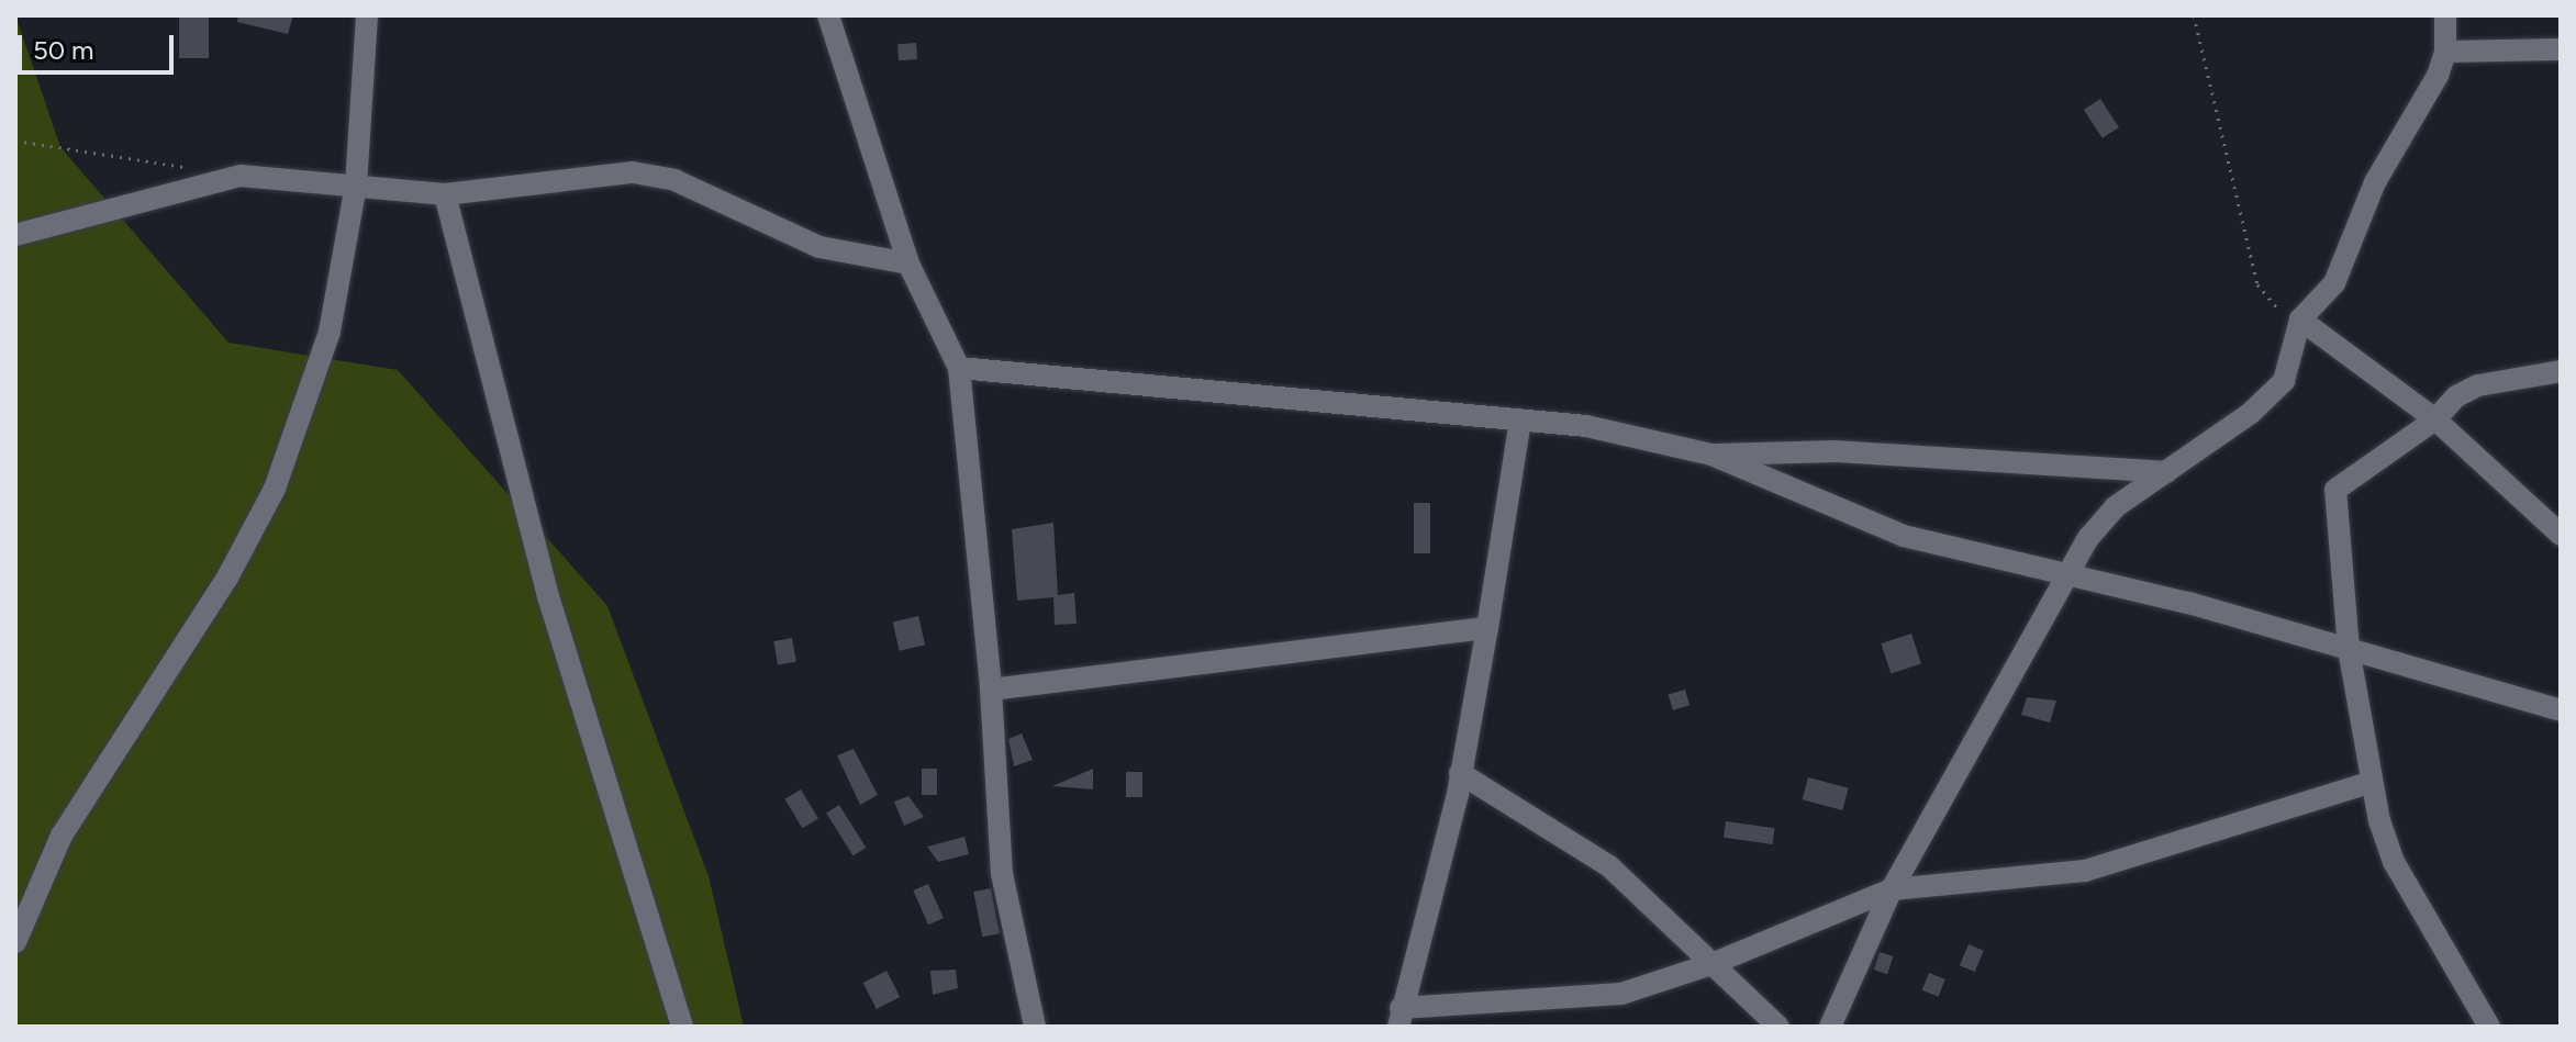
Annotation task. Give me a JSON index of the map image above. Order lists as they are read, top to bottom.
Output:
{
  "scale_bar": "50 m"
}
